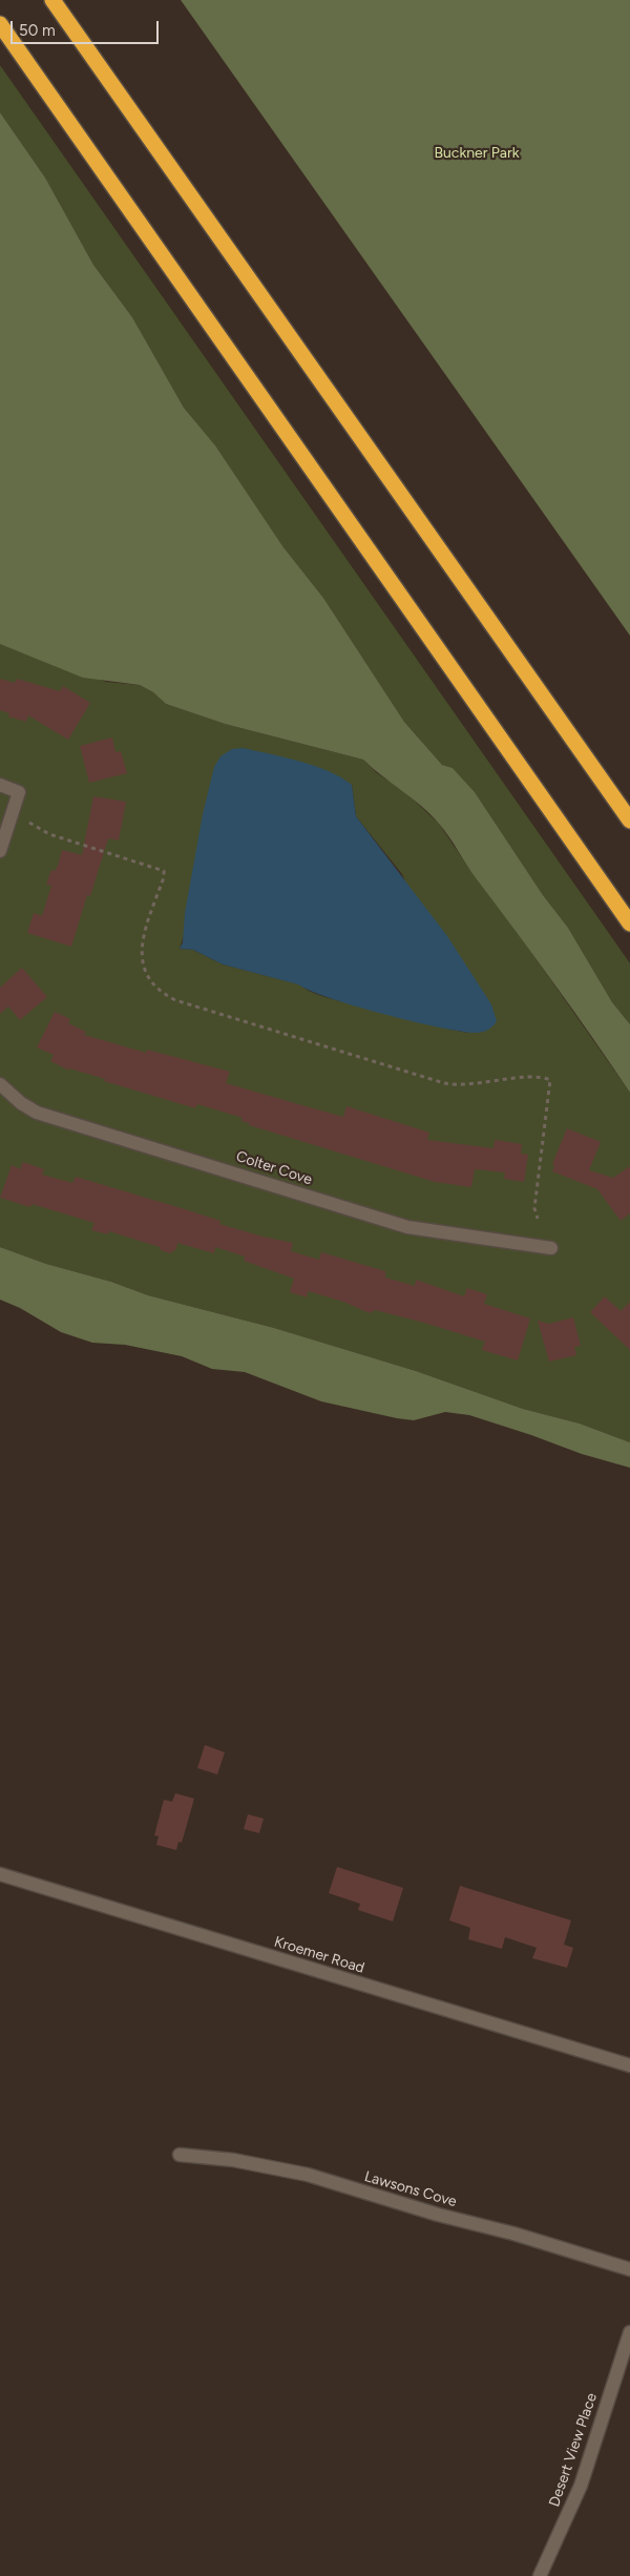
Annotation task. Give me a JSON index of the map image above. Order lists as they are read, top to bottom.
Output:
{
  "streets": {
    "street": [
      "Colter Cove",
      "Kroemer Road",
      "Lawsons Cove",
      "Desert View Place"
    ]
  },
  "parks": ["Buckner Park"],
  "scale_bar": "50 m"
}
